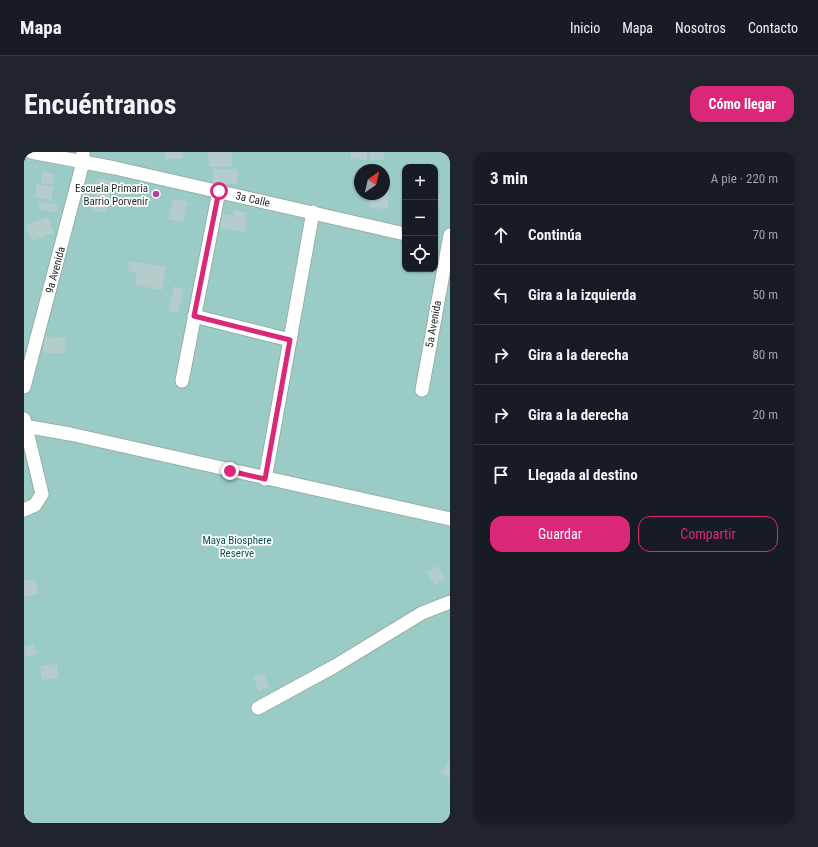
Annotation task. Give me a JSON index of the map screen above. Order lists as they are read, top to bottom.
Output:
{
  "streets": {
    "street": ["3a Calle", "9a Avenida", "5a Avenida"]
  },
  "crossings": [
    ["3a Calle", "9a Avenida"]
  ],
  "parks": ["Maya Biosphere Reserve"],
  "places": ["Escuela Primaria Barrio Porvenir"],
  "north": "top right",
  "page": {
    "header": "Mapa",
    "nav": [
      "Inicio",
      "Mapa",
      "Nosotros",
      "Contacto"
    ],
    "buttons": [
      "Cómo llegar",
      ["Guardar", "Compartir"]
    ],
    "title": "Encuéntranos",
    "heading": ["3 min", "A pie · 220 m"],
    "map_buttons": ["+", "−"],
    "list": [
      ["Continúa", "70 m"],
      ["Gira a la izquierda", "50 m"],
      ["Gira a la derecha", "80 m"],
      ["Gira a la derecha", "20 m"],
      "Llegada al destino"
    ]
  }
}
